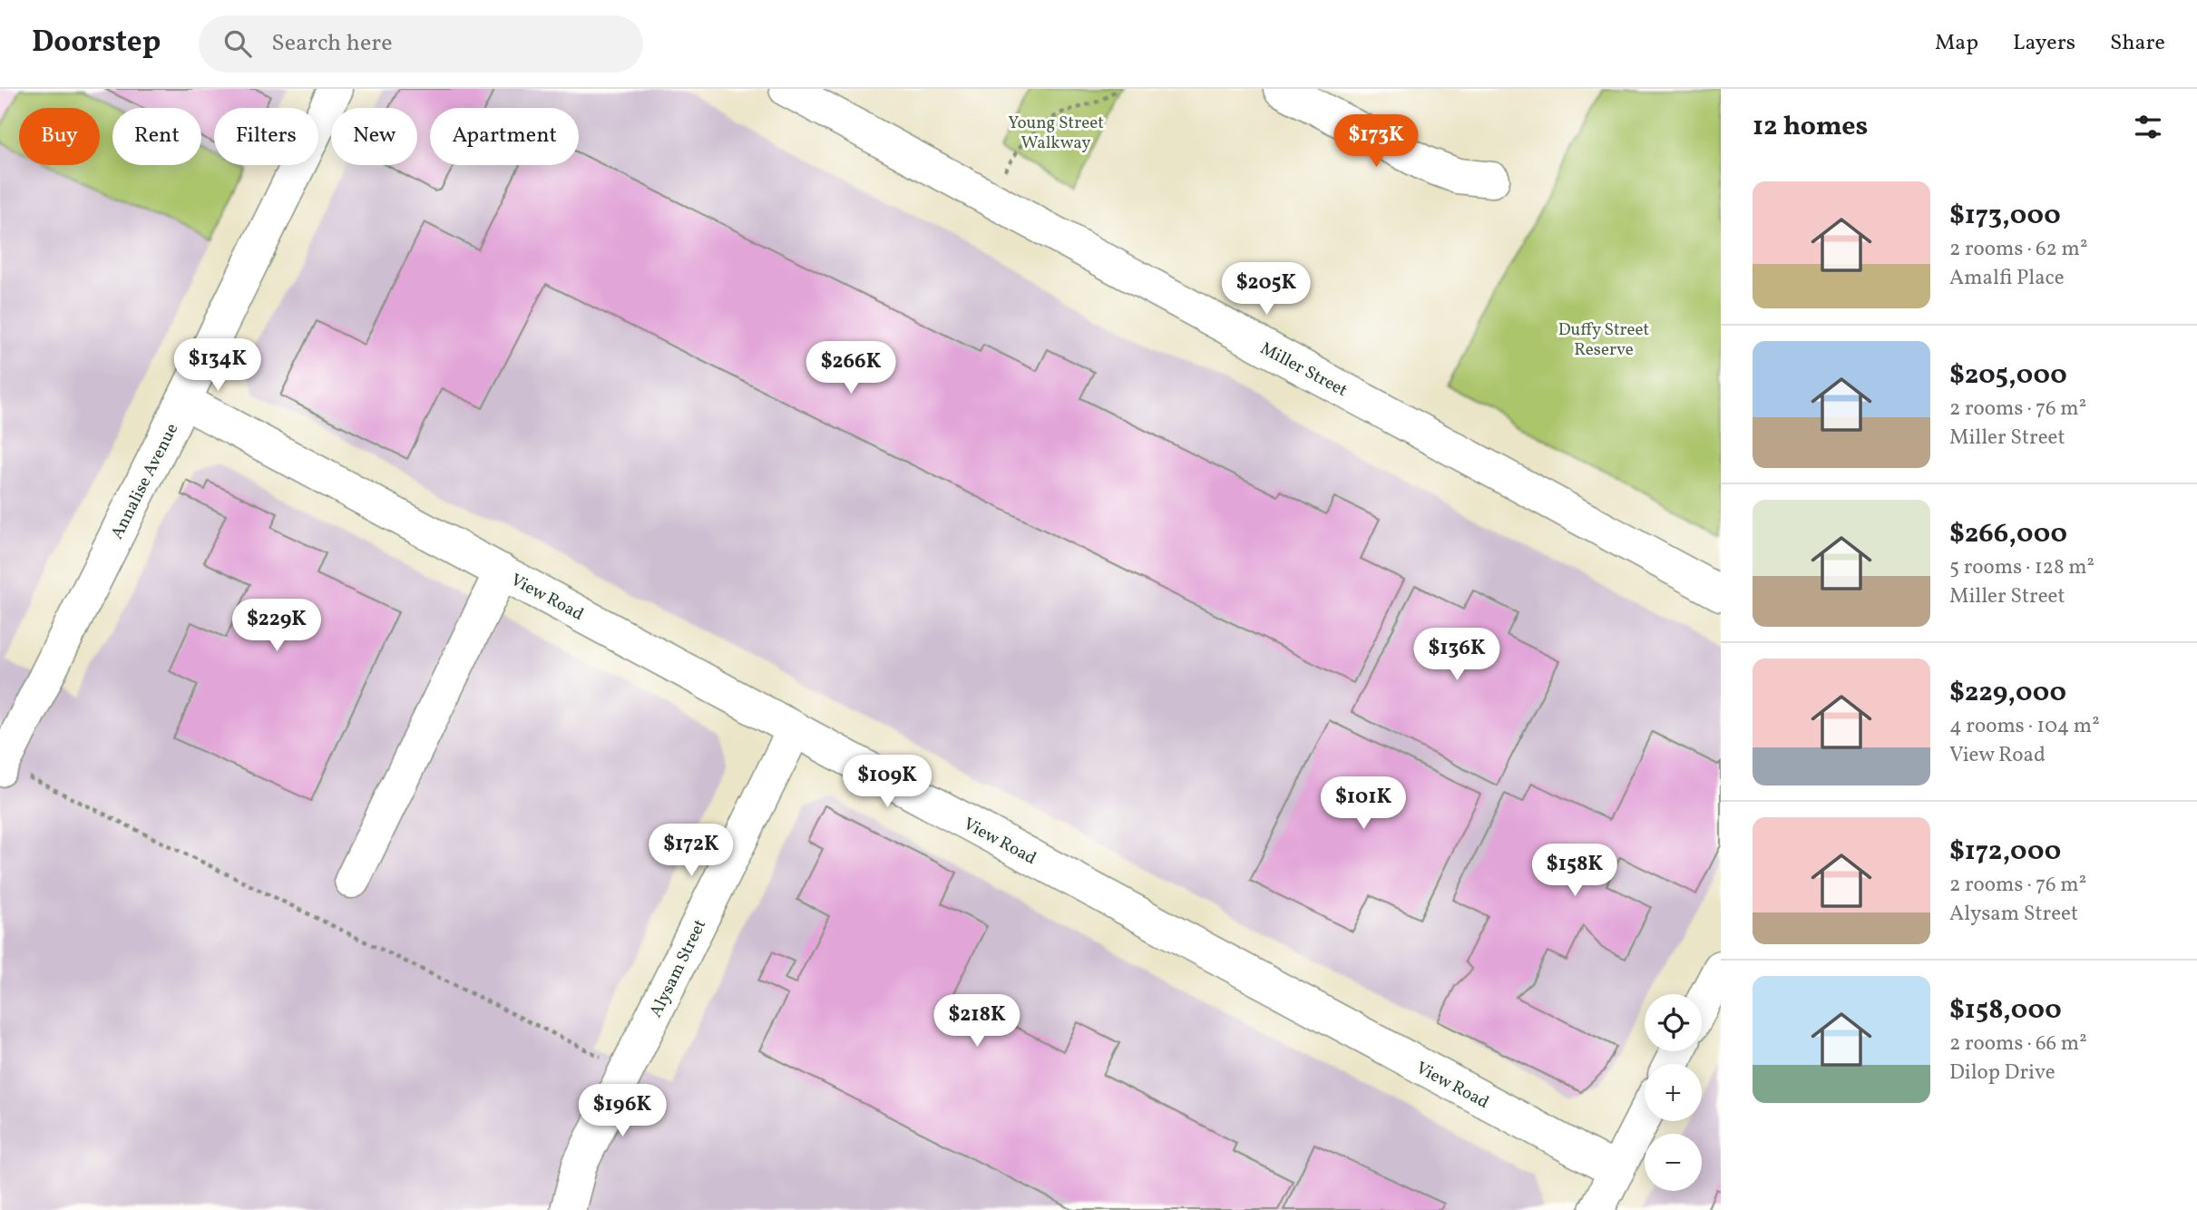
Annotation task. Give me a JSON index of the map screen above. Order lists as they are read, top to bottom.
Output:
{
  "streets": {
    "street": [
      "Miller Street",
      "Annalise Avenue",
      "View Road",
      "Alysam Street"
    ]
  },
  "crossings": [
    ["Annalise Avenue", "View Road"],
    ["View Road", "Alysam Street"]
  ],
  "parks": ["Young Street Walkway", "Duffy Street Reserve"],
  "page": {
    "header": "Doorstep",
    "search": "Search here",
    "nav": ["Map", "Layers", "Share"],
    "heading": "12 homes",
    "chip": [
      "Buy",
      "Rent",
      "Filters",
      "New",
      "Apartment"
    ],
    "price": [
      "$173K",
      "$205K",
      "$134K",
      "$266K",
      "$229K",
      "$136K",
      "$109K",
      "$101K",
      "$172K",
      "$158K",
      "$218K",
      "$196K"
    ],
    "list": [
      {
        "name": "$173,000",
        "note": "2 rooms · 62 m² · Amalfi Place"
      },
      {
        "name": "$205,000",
        "note": "2 rooms · 76 m² · Miller Street"
      },
      {
        "name": "$266,000",
        "note": "5 rooms · 128 m² · Miller Street"
      },
      {
        "name": "$229,000",
        "note": "4 rooms · 104 m² · View Road"
      },
      {
        "name": "$172,000",
        "note": "2 rooms · 76 m² · Alysam Street"
      },
      {
        "name": "$158,000",
        "note": "2 rooms · 66 m² · Dilop Drive"
      }
    ],
    "map_buttons": ["+", "−"]
  }
}
